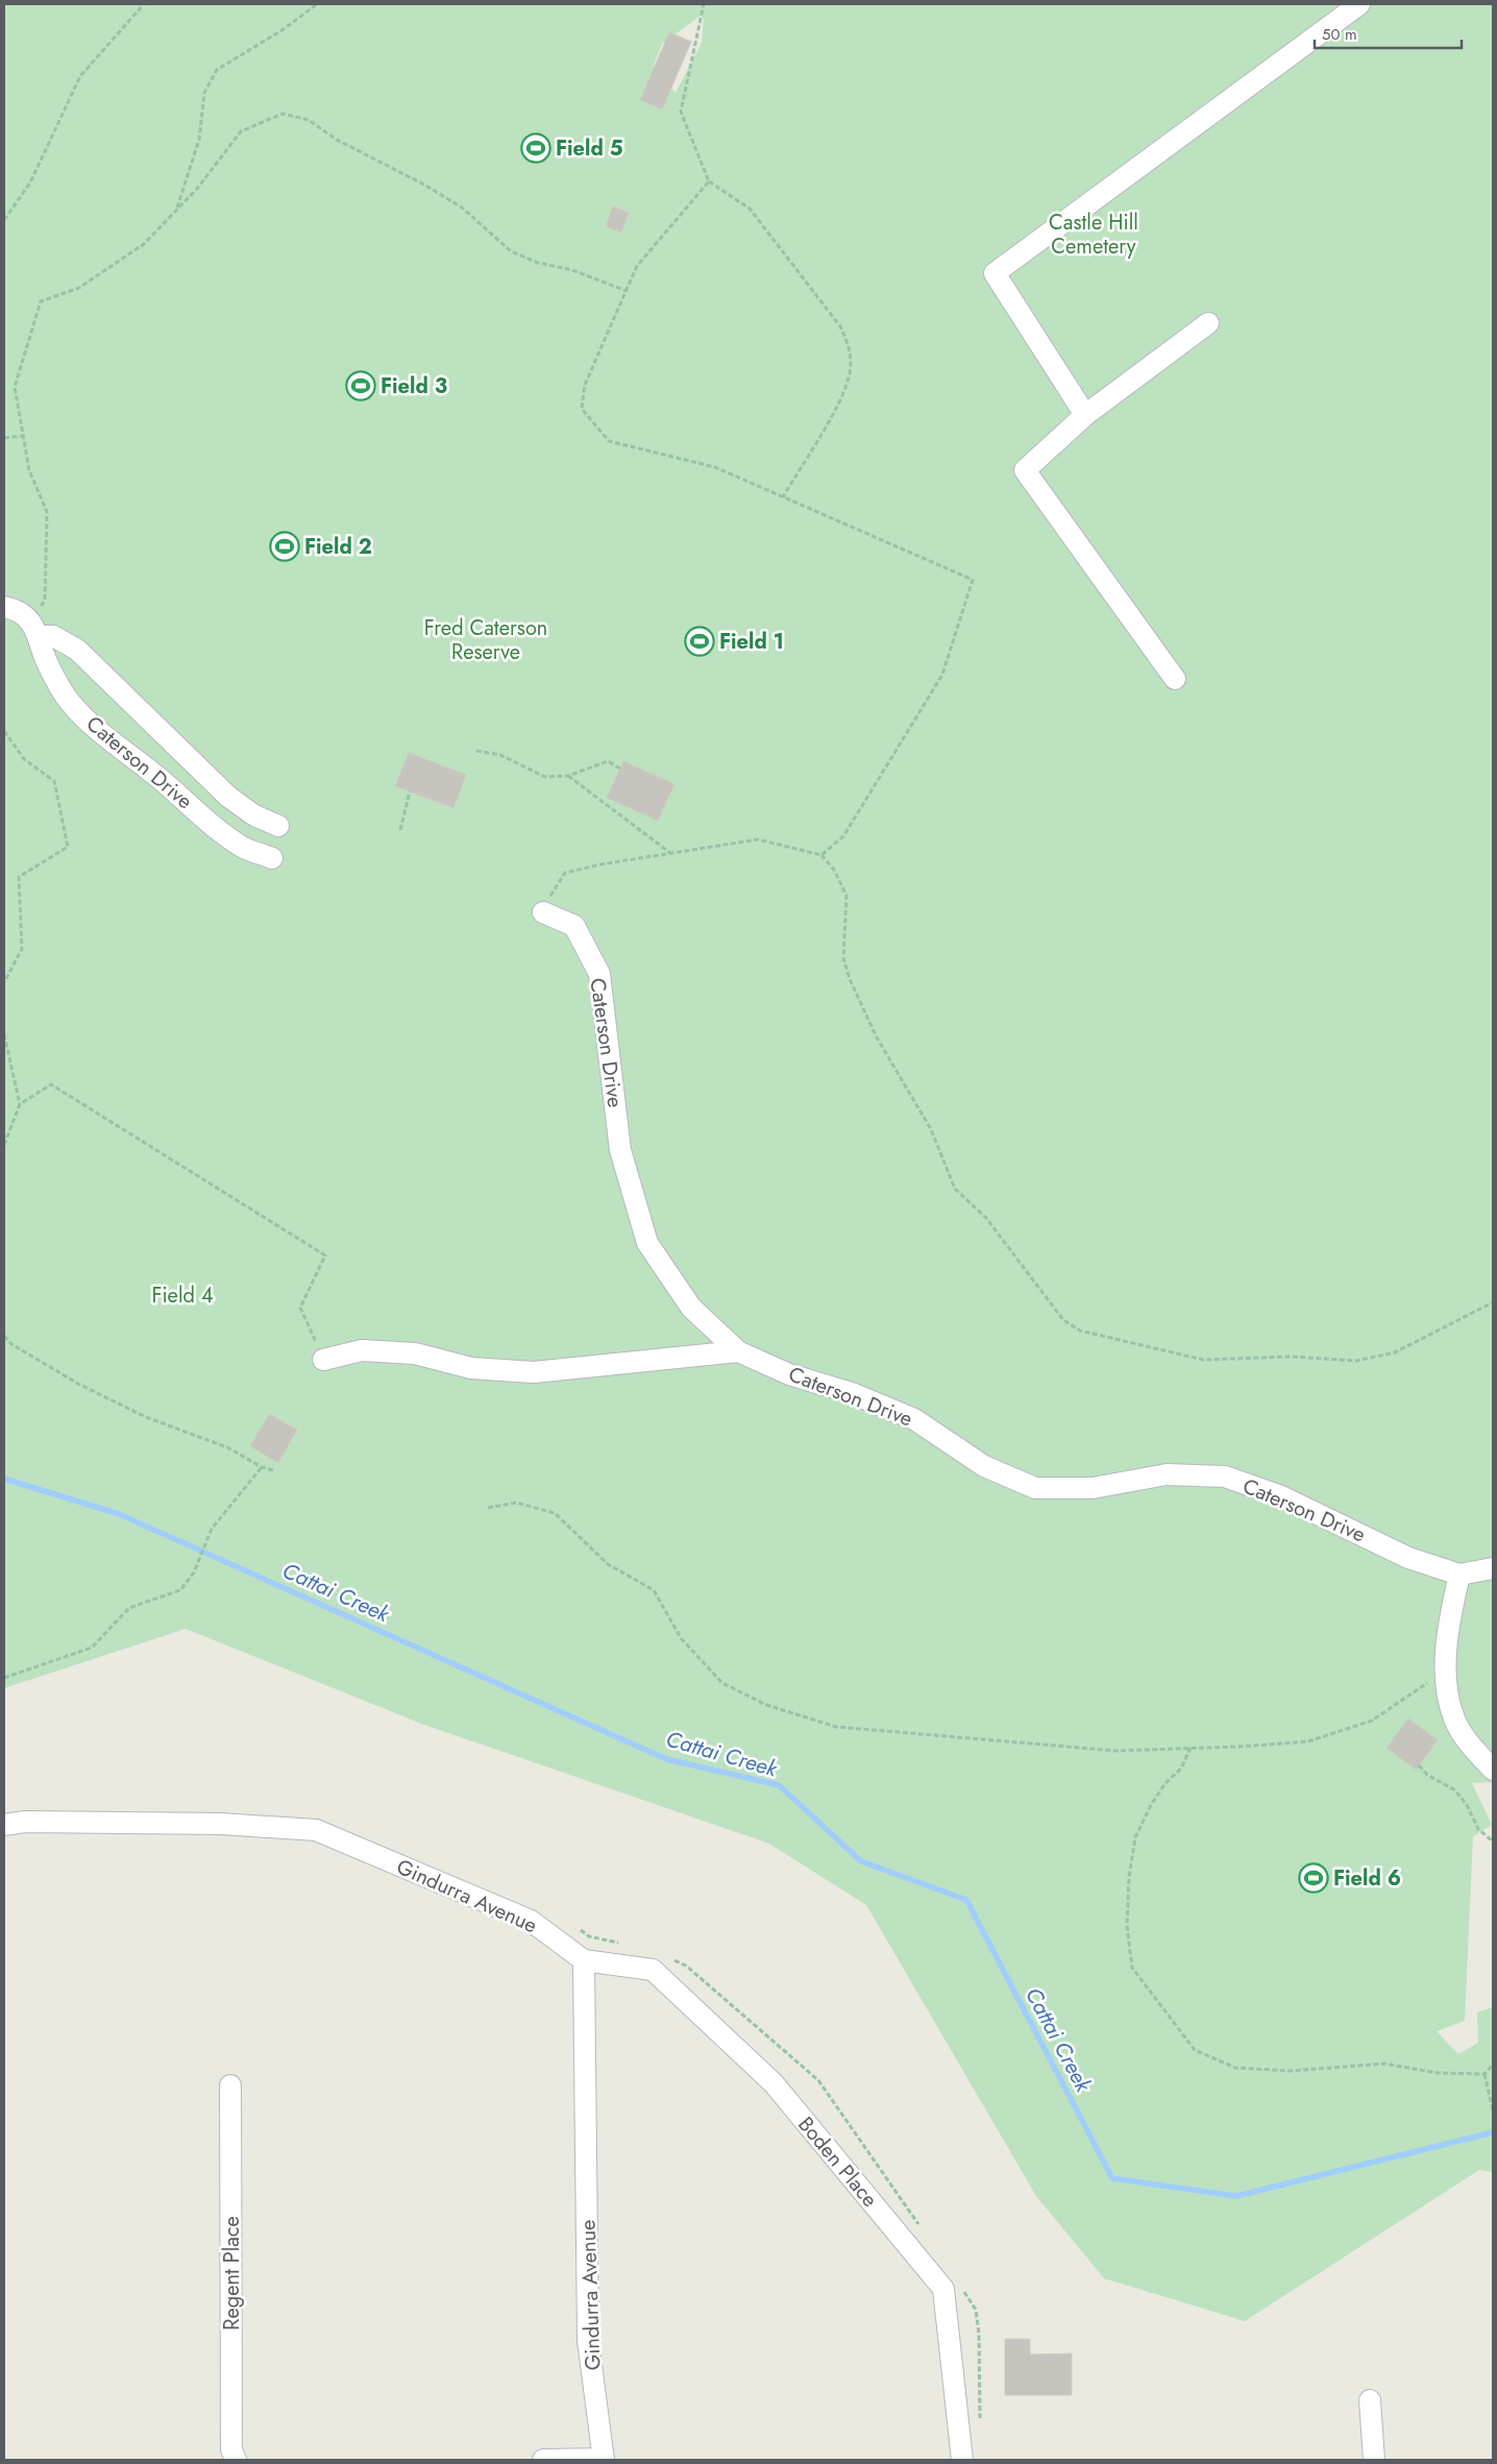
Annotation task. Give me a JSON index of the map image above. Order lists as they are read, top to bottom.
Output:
{
  "streets": {
    "street": [
      "Caterson Drive",
      "Gindurra Avenue",
      "Boden Place",
      "Regent Place"
    ]
  },
  "crossings": [
    ["Gindurra Avenue", "Boden Place"]
  ],
  "water": ["Cattai Creek"],
  "parks": ["Castle Hill Cemetery", "Fred Caterson Reserve", "Field 4"],
  "places": {
    "sports": [
      "Field 5",
      "Field 3",
      "Field 2",
      "Field 1",
      "Field 6"
    ]
  },
  "scale_bar": "50 m"
}
